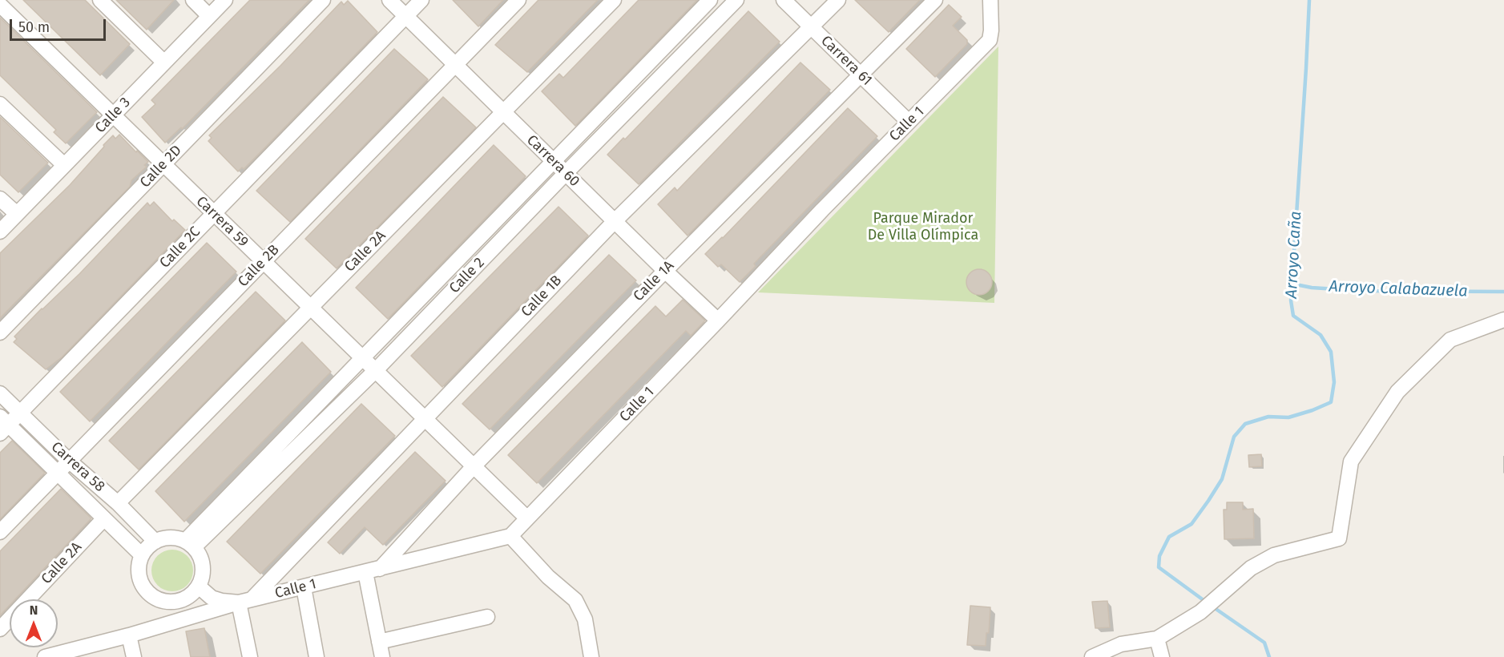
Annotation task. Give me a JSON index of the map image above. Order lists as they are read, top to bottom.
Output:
{
  "streets": {
    "street": [
      "Carrera 61",
      "Calle 3",
      "Calle 1",
      "Carrera 60",
      "Calle 2D",
      "Carrera 59",
      "Calle 2C",
      "Calle 2A",
      "Calle 2B",
      "Calle 2",
      "Calle 1A",
      "Calle 1B",
      "Carrera 58"
    ]
  },
  "crossings": [
    ["Carrera 61", "Calle 1"],
    ["Carrera 61", "Calle 1A"],
    ["Carrera 61", "Calle 1B"],
    ["Calle 3", "Carrera 59"],
    ["Calle 1", "Carrera 60"],
    ["Calle 1", "Carrera 59"],
    ["Calle 1", "Calle 2"],
    ["Calle 1", "Calle 1A"],
    ["Calle 1", "Calle 1B"],
    ["Calle 1", "Carrera 58"],
    ["Carrera 60", "Calle 2C"],
    ["Carrera 60", "Calle 2A"],
    ["Carrera 60", "Calle 2B"],
    ["Carrera 60", "Calle 2"],
    ["Carrera 60", "Calle 1A"],
    ["Carrera 60", "Calle 1B"],
    ["Calle 2D", "Carrera 59"],
    ["Carrera 59", "Calle 2C"],
    ["Carrera 59", "Calle 2A"],
    ["Carrera 59", "Calle 2B"],
    ["Carrera 59", "Calle 2"],
    ["Carrera 59", "Calle 1A"],
    ["Carrera 59", "Calle 1B"],
    ["Calle 2C", "Carrera 58"],
    ["Calle 2A", "Carrera 58"],
    ["Calle 2B", "Carrera 58"],
    ["Calle 2", "Carrera 58"]
  ],
  "water": ["Arroyo Caña", "Arroyo Calabazuela"],
  "parks": ["Parque Mirador De Villa Olímpica"],
  "scale_bar": "50 m",
  "north": "top"
}
